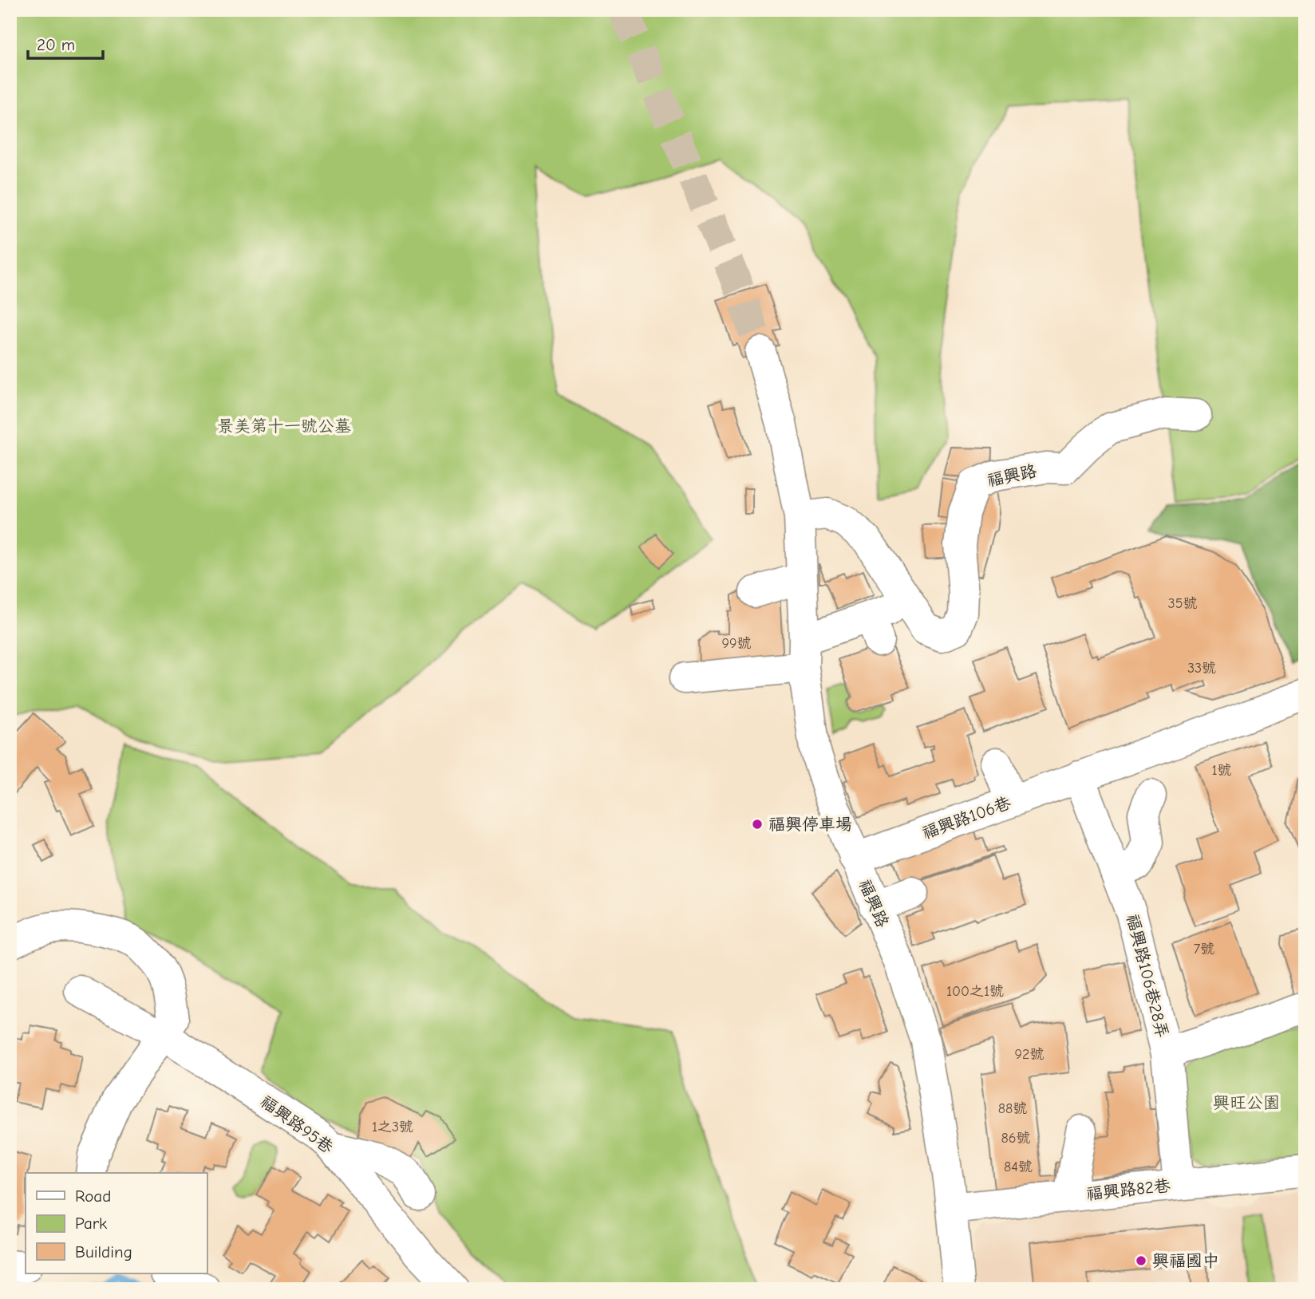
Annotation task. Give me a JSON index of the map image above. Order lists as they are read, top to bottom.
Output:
{
  "streets": {
    "street": [
      "福興路",
      "福興路106巷",
      "福興路106巷28弄",
      "福興路95巷",
      "福興路82巷"
    ]
  },
  "crossings": [
    ["福興路", "福興路106巷"],
    ["福興路", "福興路82巷"],
    ["福興路106巷", "福興路106巷28弄"],
    ["福興路106巷28弄", "福興路82巷"]
  ],
  "parks": ["景美第十一號公墓", "興旺公園"],
  "places": ["福興停車場", "興福國中"],
  "house_numbers": [
    "35號",
    "99號",
    "33號",
    "1號",
    "7號",
    "100之1號",
    "92號",
    "88號",
    "1之3號",
    "86號",
    "84號"
  ],
  "legend": ["Road", "Park", "Building"],
  "scale_bar": "20 m"
}
